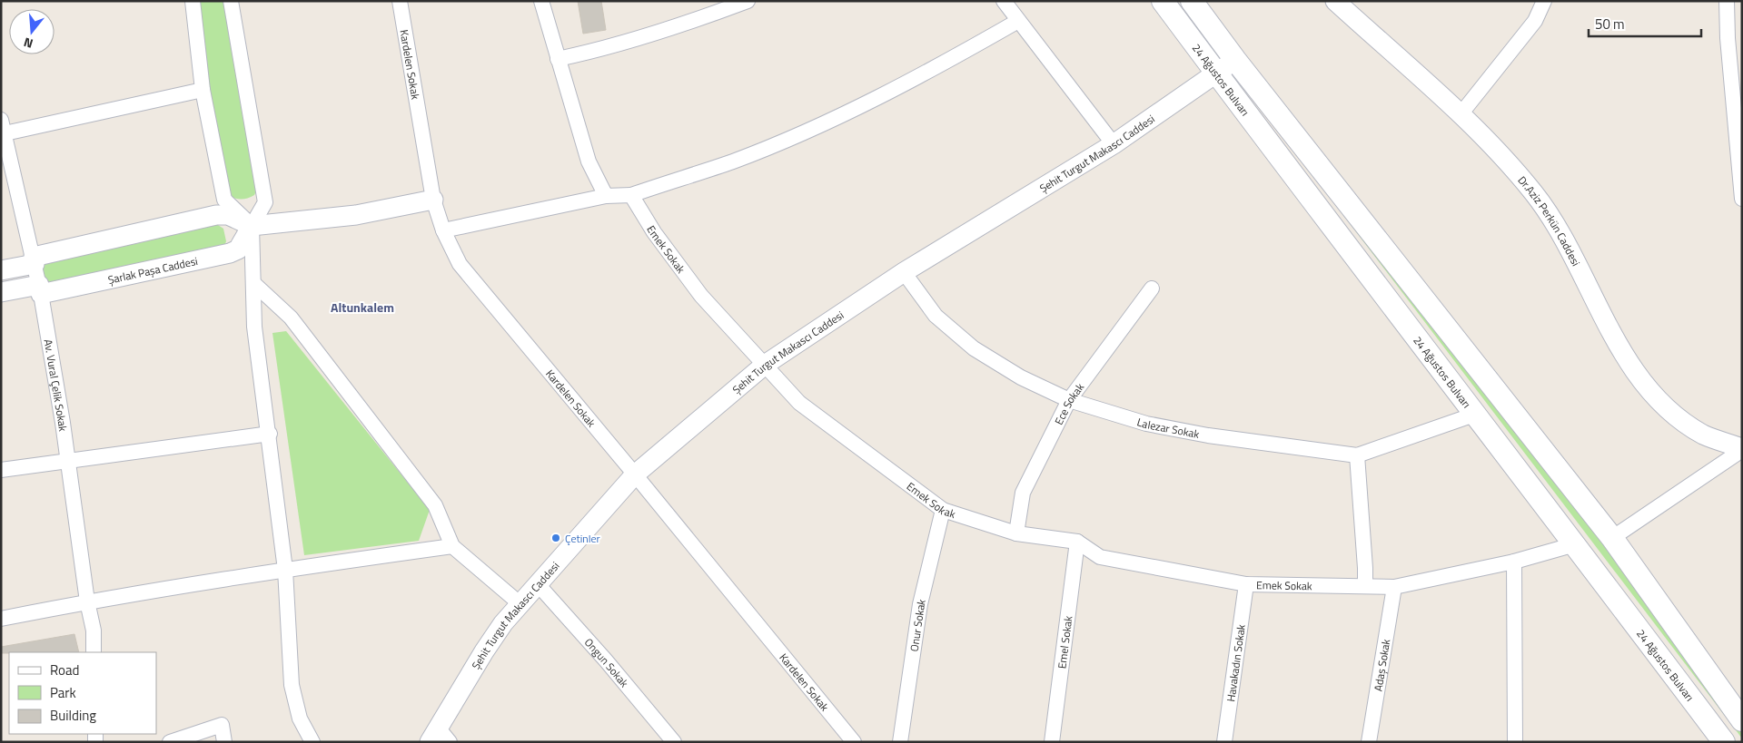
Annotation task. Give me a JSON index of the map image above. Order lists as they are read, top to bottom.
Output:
{
  "streets": {
    "main road": ["24 Ağustos Bulvarı"],
    "street": [
      "Kardelen Sokak",
      "Şehit Turgut Makascı Caddesi",
      "Dr.Aziz Perkün Caddesi",
      "Emek Sokak",
      "Şarlak Paşa Caddesi",
      "Av. Vural Çelik Sokak",
      "Ece Sokak",
      "Lalezar Sokak",
      "Onur Sokak",
      "Emel Sokak",
      "Ongun Sokak",
      "Havakadın Sokak",
      "Adaş Sokak"
    ]
  },
  "crossings": [
    ["Kardelen Sokak", "Şehit Turgut Makascı Caddesi"],
    ["24 Ağustos Bulvarı", "Şehit Turgut Makascı Caddesi"],
    ["24 Ağustos Bulvarı", "Emek Sokak"],
    ["24 Ağustos Bulvarı", "Lalezar Sokak"],
    ["Şehit Turgut Makascı Caddesi", "Emek Sokak"],
    ["Şehit Turgut Makascı Caddesi", "Lalezar Sokak"],
    ["Şehit Turgut Makascı Caddesi", "Ongun Sokak"],
    ["Emek Sokak", "Ece Sokak"],
    ["Emek Sokak", "Onur Sokak"],
    ["Emek Sokak", "Emel Sokak"],
    ["Emek Sokak", "Havakadın Sokak"],
    ["Emek Sokak", "Adaş Sokak"],
    ["Şarlak Paşa Caddesi", "Av. Vural Çelik Sokak"],
    ["Ece Sokak", "Lalezar Sokak"]
  ],
  "districts": ["Altunkalem"],
  "places": ["Çetinler"],
  "legend": ["Road", "Park", "Building"],
  "scale_bar": "50 m",
  "north": "bottom"
}
